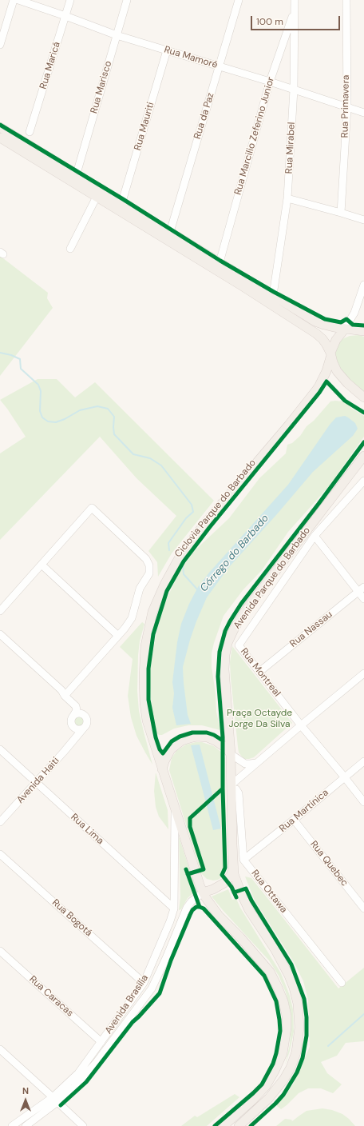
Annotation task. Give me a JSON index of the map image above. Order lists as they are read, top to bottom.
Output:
{
  "streets": {
    "main road": ["Avenida Parque do Barbado"],
    "street": [
      "Rua Mamoré",
      "Rua Maricá",
      "Rua Marisco",
      "Rua Primavera",
      "Rua da Paz",
      "Rua Mauriti",
      "Rua Marcilio Zeferino Junior",
      "Rua Mirabel",
      "Rua Nassau",
      "Rua Montreal",
      "Avenida Haiti",
      "Rua Martinica",
      "Rua Lima",
      "Rua Quebec",
      "Rua Ottawa",
      "Rua Bogotá",
      "Rua Caracas",
      "Avenida Brasília"
    ],
    "cycle path": ["Ciclovia Parque do Barbado"]
  },
  "crossings": [
    ["Rua Mamoré", "Rua Maricá"],
    ["Rua Mamoré", "Rua Marisco"],
    ["Rua Mamoré", "Rua Primavera"],
    ["Rua Mamoré", "Rua da Paz"],
    ["Rua Mamoré", "Rua Mauriti"],
    ["Rua Mamoré", "Rua Marcilio Zeferino Junior"],
    ["Rua Mamoré", "Rua Mirabel"],
    ["Rua Marcilio Zeferino Junior", "Rua Mirabel"],
    ["Rua Nassau", "Rua Montreal"],
    ["Rua Montreal", "Rua Martinica"],
    ["Avenida Haiti", "Rua Lima"],
    ["Rua Martinica", "Rua Quebec"],
    ["Rua Martinica", "Rua Ottawa"],
    ["Rua Lima", "Avenida Brasília"],
    ["Rua Bogotá", "Avenida Brasília"],
    ["Rua Caracas", "Avenida Brasília"]
  ],
  "water": ["Córrego do Barbado"],
  "parks": ["Praça Octayde Jorge Da Silva"],
  "scale_bar": "100 m",
  "north": "top"
}
